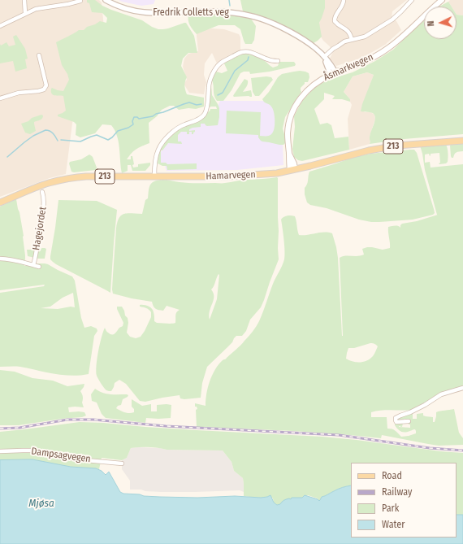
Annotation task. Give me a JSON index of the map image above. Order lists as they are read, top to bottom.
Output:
{
  "streets": {
    "main road": ["Åsmarkvegen", "213", "Hamarvegen"],
    "street": ["Fredrik Colletts veg", "Hagejordet", "Dampsagvegen"]
  },
  "crossings": [
    ["Fredrik Colletts veg", "Åsmarkvegen"],
    ["Åsmarkvegen", "Hamarvegen"]
  ],
  "water": ["Mjøsa"],
  "legend": [
    "Road",
    "Railway",
    "Park",
    "Water"
  ],
  "north": "left"
}
